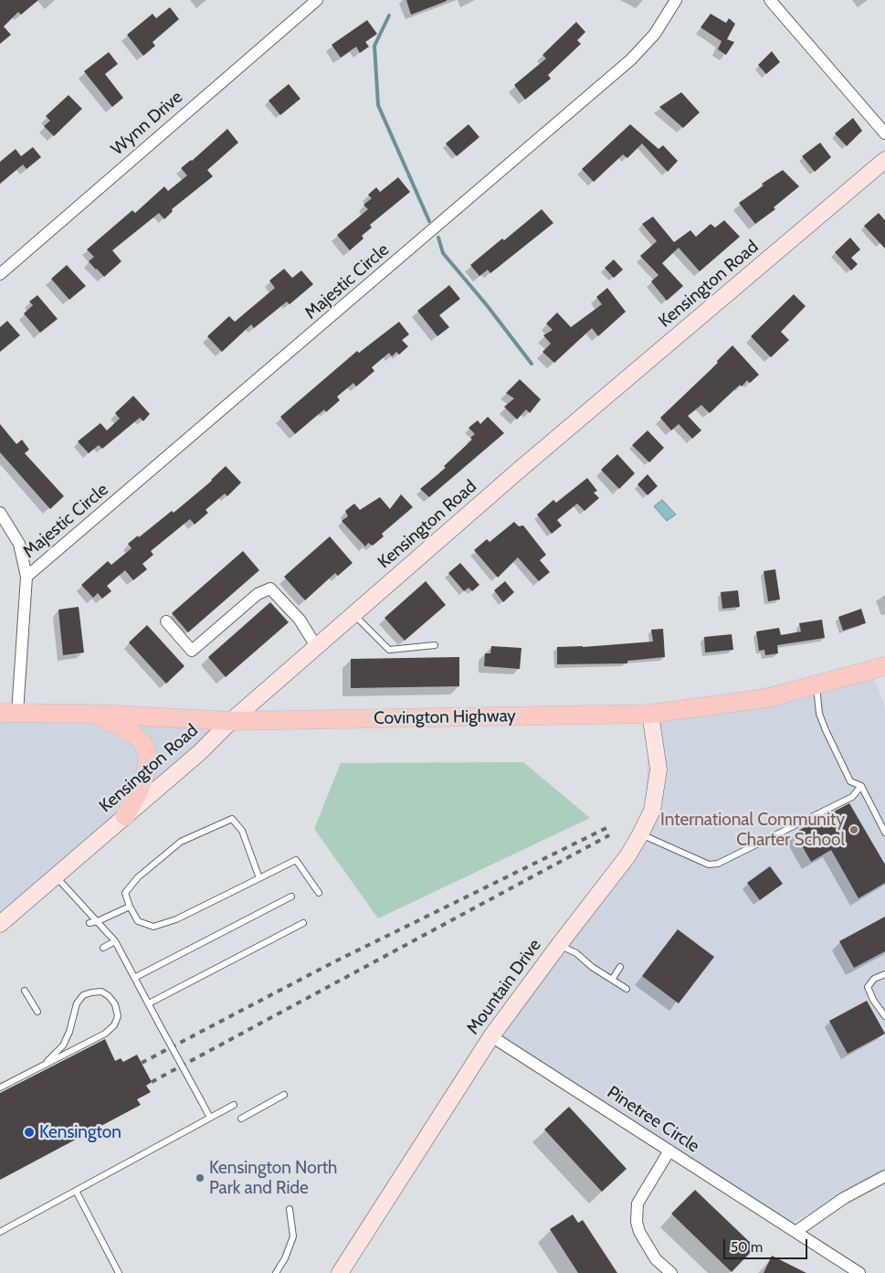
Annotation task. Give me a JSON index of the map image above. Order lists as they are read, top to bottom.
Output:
{
  "streets": {
    "main road": ["Covington Highway"],
    "street": [
      "Wynn Drive",
      "Majestic Circle",
      "Kensington Road",
      "Mountain Drive",
      "Pinetree Circle"
    ]
  },
  "crossings": [
    ["Kensington Road", "Covington Highway"],
    ["Covington Highway", "Mountain Drive"],
    ["Mountain Drive", "Pinetree Circle"]
  ],
  "places": ["International Community Charter School", "Kensington", "Kensington North Park and Ride"],
  "scale_bar": "50 m"
}
